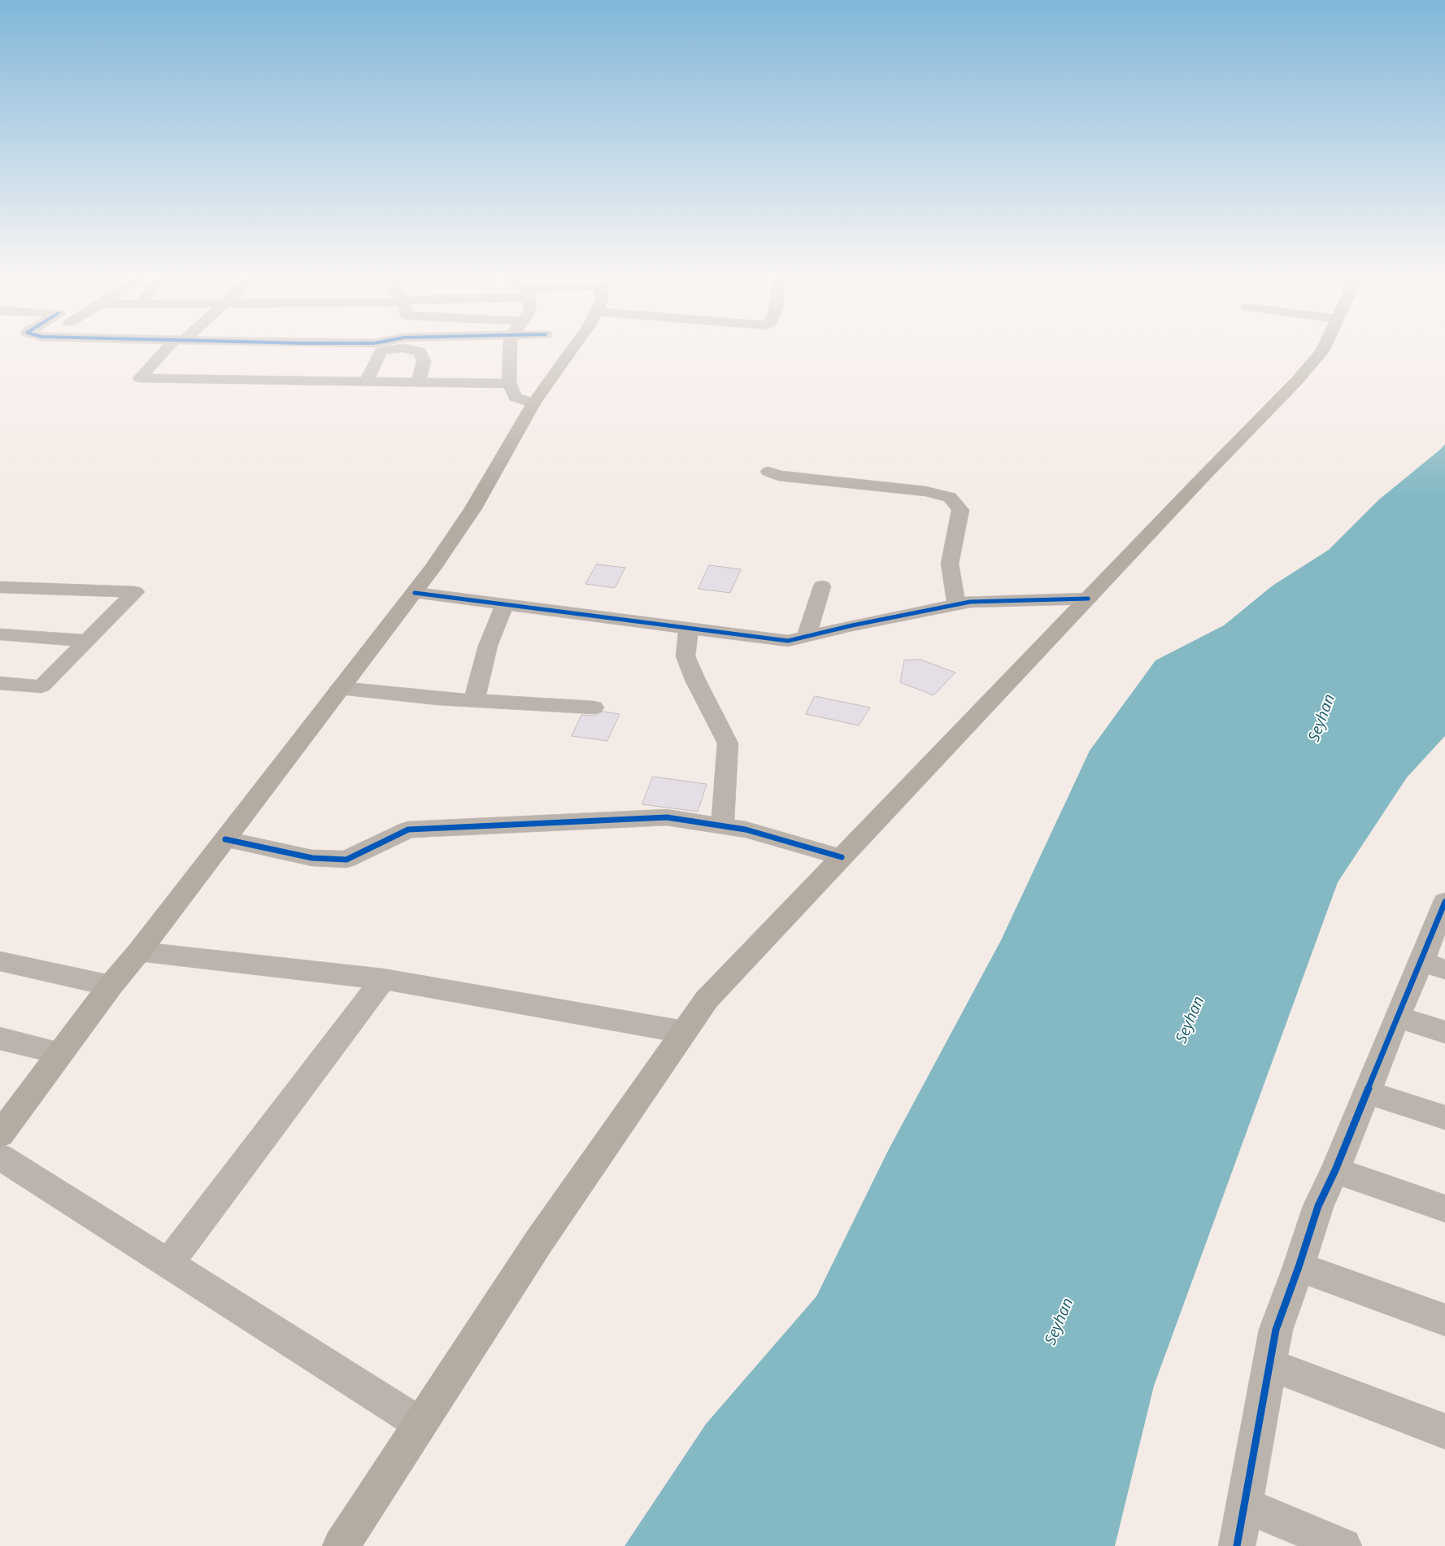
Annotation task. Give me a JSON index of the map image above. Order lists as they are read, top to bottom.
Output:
{
  "water": ["Seyhan"]
}
